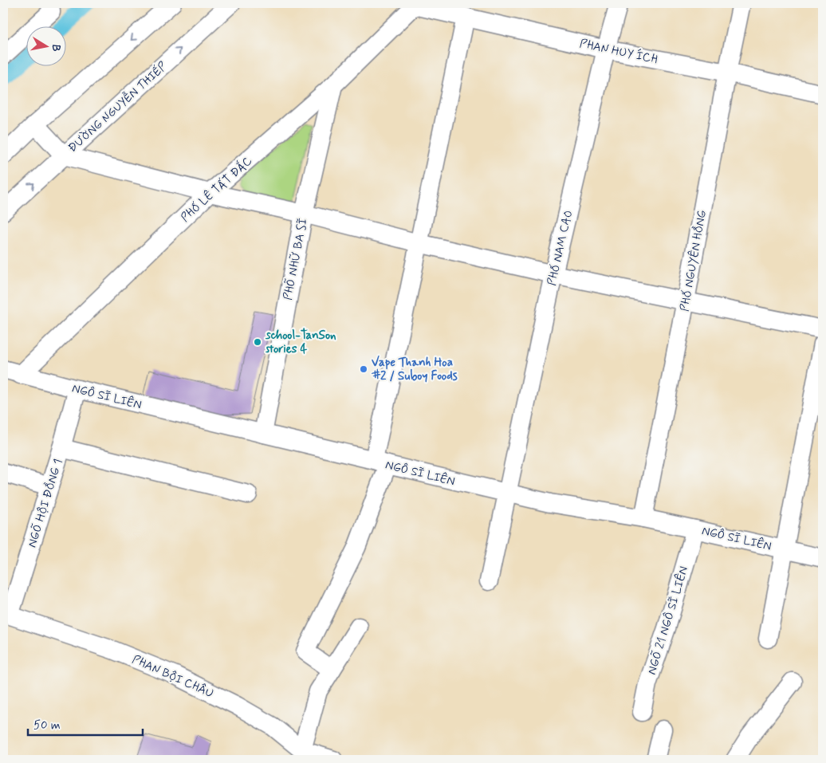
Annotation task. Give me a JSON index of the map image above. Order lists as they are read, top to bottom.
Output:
{
  "streets": {
    "street": [
      "PHAN HUY ÍCH",
      "ĐƯỜNG NGUYỄN THIẾP",
      "PHỐ LÊ TẤT ĐẮC",
      "PHỐ NAM CAO",
      "PHÕ NHỮ BA SĨ",
      "PHỐ NGUYÊN HỒNG",
      "NGÔ SĨ LIÊN",
      "NGÕ HỘI ĐỒNG 1",
      "NGÕ 21 NGÔ SĨ LIÊN",
      "PHAN BỘI CHÂU"
    ]
  },
  "crossings": [
    ["PHAN HUY ÍCH", "PHỐ LÊ TẤT ĐẮC"],
    ["PHAN HUY ÍCH", "PHỐ NAM CAO"],
    ["PHAN HUY ÍCH", "PHỐ NGUYÊN HỒNG"],
    ["PHỐ LÊ TẤT ĐẮC", "PHÕ NHỮ BA SĨ"],
    ["PHỐ LÊ TẤT ĐẮC", "NGÔ SĨ LIÊN"],
    ["PHỐ NAM CAO", "NGÔ SĨ LIÊN"],
    ["PHÕ NHỮ BA SĨ", "NGÔ SĨ LIÊN"],
    ["PHỐ NGUYÊN HỒNG", "NGÔ SĨ LIÊN"],
    ["NGÔ SĨ LIÊN", "NGÕ HỘI ĐỒNG 1"],
    ["NGÔ SĨ LIÊN", "NGÕ 21 NGÔ SĨ LIÊN"],
    ["NGÕ HỘI ĐỒNG 1", "PHAN BỘI CHÂU"]
  ],
  "places": ["school-TanSon stories 4", "Vape Thanh Hoa #2 / Suboy Foods"],
  "scale_bar": "50 m",
  "north": "right"
}
